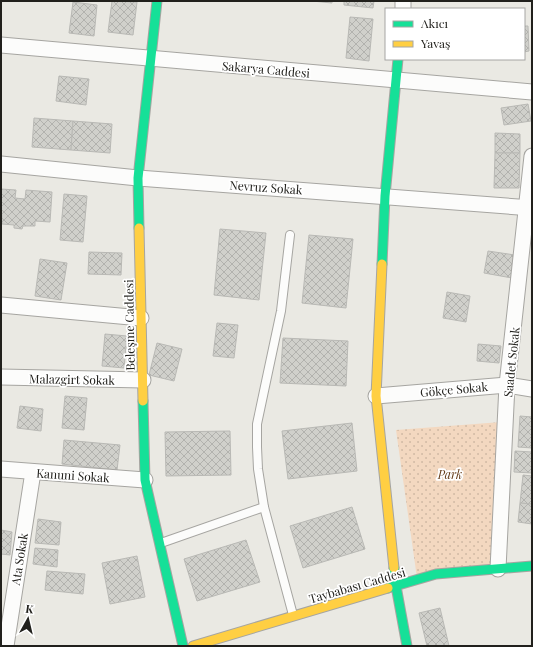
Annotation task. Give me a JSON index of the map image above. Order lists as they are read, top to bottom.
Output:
{
  "streets": {
    "street": [
      "Sakarya Caddesi",
      "Nevruz Sokak",
      "Beleşme Caddesi",
      "Saadet Sokak",
      "Malazgirt Sokak",
      "Gökçe Sokak",
      "Kanuni Sokak",
      "Ata Sokak",
      "Taybabası Caddesi"
    ]
  },
  "crossings": [
    ["Sakarya Caddesi", "Beleşme Caddesi"],
    ["Nevruz Sokak", "Beleşme Caddesi"],
    ["Nevruz Sokak", "Saadet Sokak"],
    ["Beleşme Caddesi", "Malazgirt Sokak"],
    ["Beleşme Caddesi", "Kanuni Sokak"],
    ["Saadet Sokak", "Gökçe Sokak"],
    ["Saadet Sokak", "Taybabası Caddesi"],
    ["Kanuni Sokak", "Ata Sokak"]
  ],
  "parks": ["Park"],
  "legend": ["Akıcı", "Yavaş"],
  "north": "top"
}
